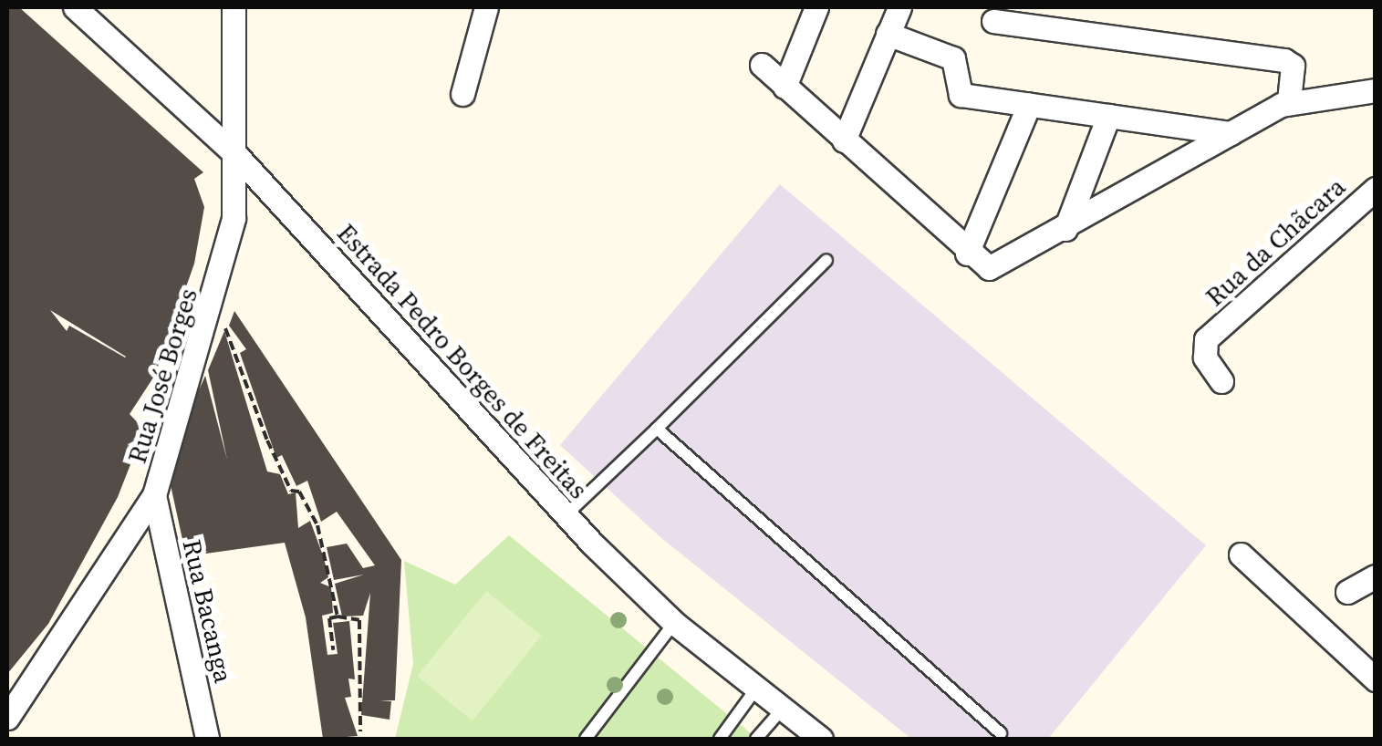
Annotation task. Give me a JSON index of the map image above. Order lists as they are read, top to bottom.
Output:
{
  "streets": {
    "street": [
      "Rua da Chãcara",
      "Estrada Pedro Borges de Freitas",
      "Rua José Borges",
      "Rua Bacanga"
    ]
  },
  "crossings": [
    ["Estrada Pedro Borges de Freitas", "Rua José Borges"],
    ["Rua José Borges", "Rua Bacanga"]
  ]
}
